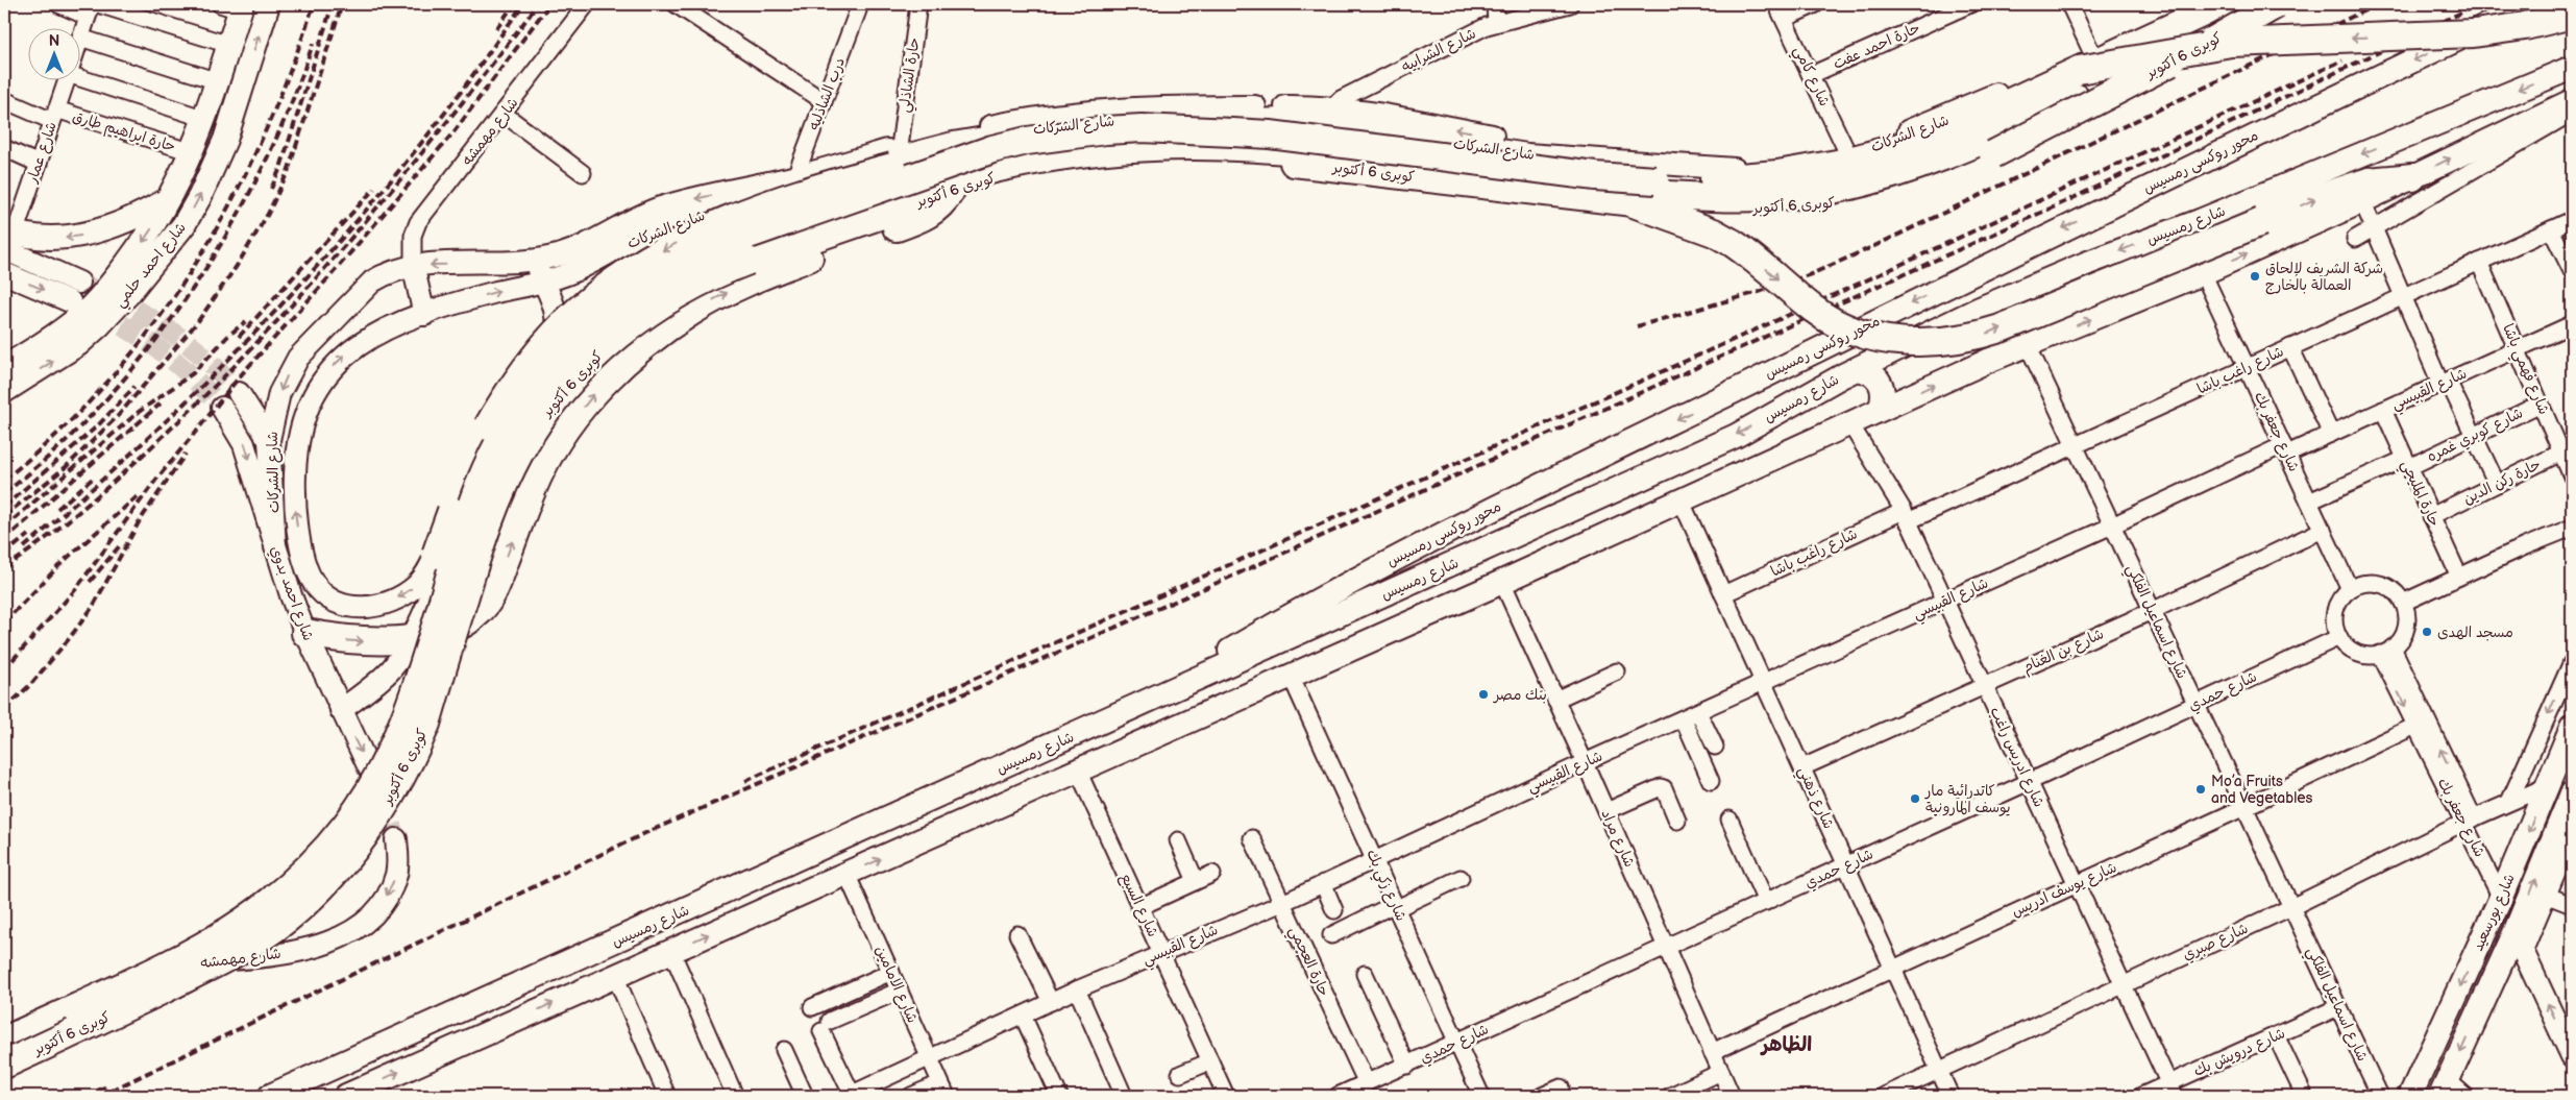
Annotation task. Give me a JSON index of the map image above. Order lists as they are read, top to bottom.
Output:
{
  "streets": {
    "highway": ["كوبرى 6 أكتوبر"],
    "main road": [
      "شارع الشركات",
      "شارع مهمشه",
      "محور روكسى رمسيس",
      "شارع رمسيس",
      "شارع احمد حلمي",
      "شارع احمد بدوي",
      "شارع بورسعيد"
    ],
    "street": [
      "حارة احمد عفت",
      "شارع الشرابيه",
      "حارة الشاذلي",
      "شارع كامي",
      "درب الشاذليه",
      "حارة ابراهيم طارق",
      "شارع عمار",
      "شارع فهمي باشا",
      "شارع راغب باشا",
      "شارع القبيسي",
      "شارع جعفر بك",
      "شارع كوبري غمره",
      "حارة ركن الدين",
      "حارة المليجي",
      "شارع اسماعيل الفلكي",
      "شارع بن الغنام",
      "شارع حمدي",
      "شارع ادريس راغب",
      "شارع ذهني",
      "شارع مراد",
      "شارع زكي بك",
      "شارع يوسف ادريس",
      "شارع السبع",
      "شارع صبري",
      "حارة العجمي",
      "شارع الامامين",
      "شارع درويش بك"
    ]
  },
  "crossings": [
    ["حارة احمد عفت", "شارع كامي"],
    ["شارع الشرابيه", "شارع الشركات"],
    ["كوبرى 6 أكتوبر", "شارع الشركات"],
    ["حارة الشاذلي", "شارع الشركات"],
    ["شارع كامي", "شارع الشركات"],
    ["درب الشاذليه", "شارع الشركات"],
    ["شارع الشركات", "شارع مهمشه"],
    ["شارع الشركات", "شارع احمد بدوي"],
    ["حارة ابراهيم طارق", "شارع عمار"],
    ["حارة ابراهيم طارق", "شارع احمد حلمي"],
    ["محور روكسى رمسيس", "شارع رمسيس"],
    ["شارع فهمي باشا", "شارع راغب باشا"],
    ["شارع فهمي باشا", "شارع القبيسي"],
    ["شارع فهمي باشا", "شارع كوبري غمره"],
    ["شارع فهمي باشا", "حارة ركن الدين"],
    ["شارع راغب باشا", "شارع جعفر بك"],
    ["شارع راغب باشا", "شارع اسماعيل الفلكي"],
    ["شارع راغب باشا", "شارع ادريس راغب"],
    ["شارع راغب باشا", "شارع ذهني"],
    ["شارع القبيسي", "شارع جعفر بك"],
    ["شارع القبيسي", "حارة المليجي"],
    ["شارع القبيسي", "شارع اسماعيل الفلكي"],
    ["شارع القبيسي", "شارع ادريس راغب"],
    ["شارع القبيسي", "شارع ذهني"],
    ["شارع القبيسي", "شارع مراد"],
    ["شارع القبيسي", "شارع زكي بك"],
    ["شارع القبيسي", "شارع السبع"],
    ["شارع القبيسي", "حارة العجمي"],
    ["شارع القبيسي", "شارع الامامين"],
    ["شارع جعفر بك", "شارع كوبري غمره"],
    ["شارع جعفر بك", "شارع بن الغنام"],
    ["شارع جعفر بك", "شارع حمدي"],
    ["شارع جعفر بك", "شارع يوسف ادريس"],
    ["شارع جعفر بك", "شارع بورسعيد"],
    ["شارع جعفر بك", "شارع صبري"],
    ["شارع كوبري غمره", "حارة المليجي"],
    ["حارة ركن الدين", "حارة المليجي"],
    ["شارع اسماعيل الفلكي", "شارع بن الغنام"],
    ["شارع اسماعيل الفلكي", "شارع حمدي"],
    ["شارع اسماعيل الفلكي", "شارع يوسف ادريس"],
    ["شارع اسماعيل الفلكي", "شارع صبري"],
    ["شارع اسماعيل الفلكي", "شارع درويش بك"],
    ["شارع بن الغنام", "شارع ادريس راغب"],
    ["شارع بن الغنام", "شارع ذهني"],
    ["شارع حمدي", "شارع ادريس راغب"],
    ["شارع حمدي", "شارع ذهني"],
    ["شارع حمدي", "شارع مراد"],
    ["شارع حمدي", "شارع زكي بك"],
    ["شارع حمدي", "حارة العجمي"],
    ["شارع ادريس راغب", "شارع يوسف ادريس"],
    ["شارع ادريس راغب", "شارع صبري"],
    ["شارع ادريس راغب", "شارع درويش بك"],
    ["شارع ذهني", "شارع يوسف ادريس"],
    ["شارع ذهني", "شارع صبري"],
    ["شارع مراد", "شارع يوسف ادريس"],
    ["شارع بورسعيد", "شارع صبري"]
  ],
  "one_way": ["شارع مهمشه", "شارع احمد بدوي"],
  "districts": ["الظاهر"],
  "places": [
    "شركة الشريف لإلحاق العمالة بالخارج",
    "مسجد الهدى",
    "بنك مصر",
    "Mo’a Fruits and Vegetables",
    "كاتدرائية مار يوسف المارونية"
  ],
  "north": "top"
}
